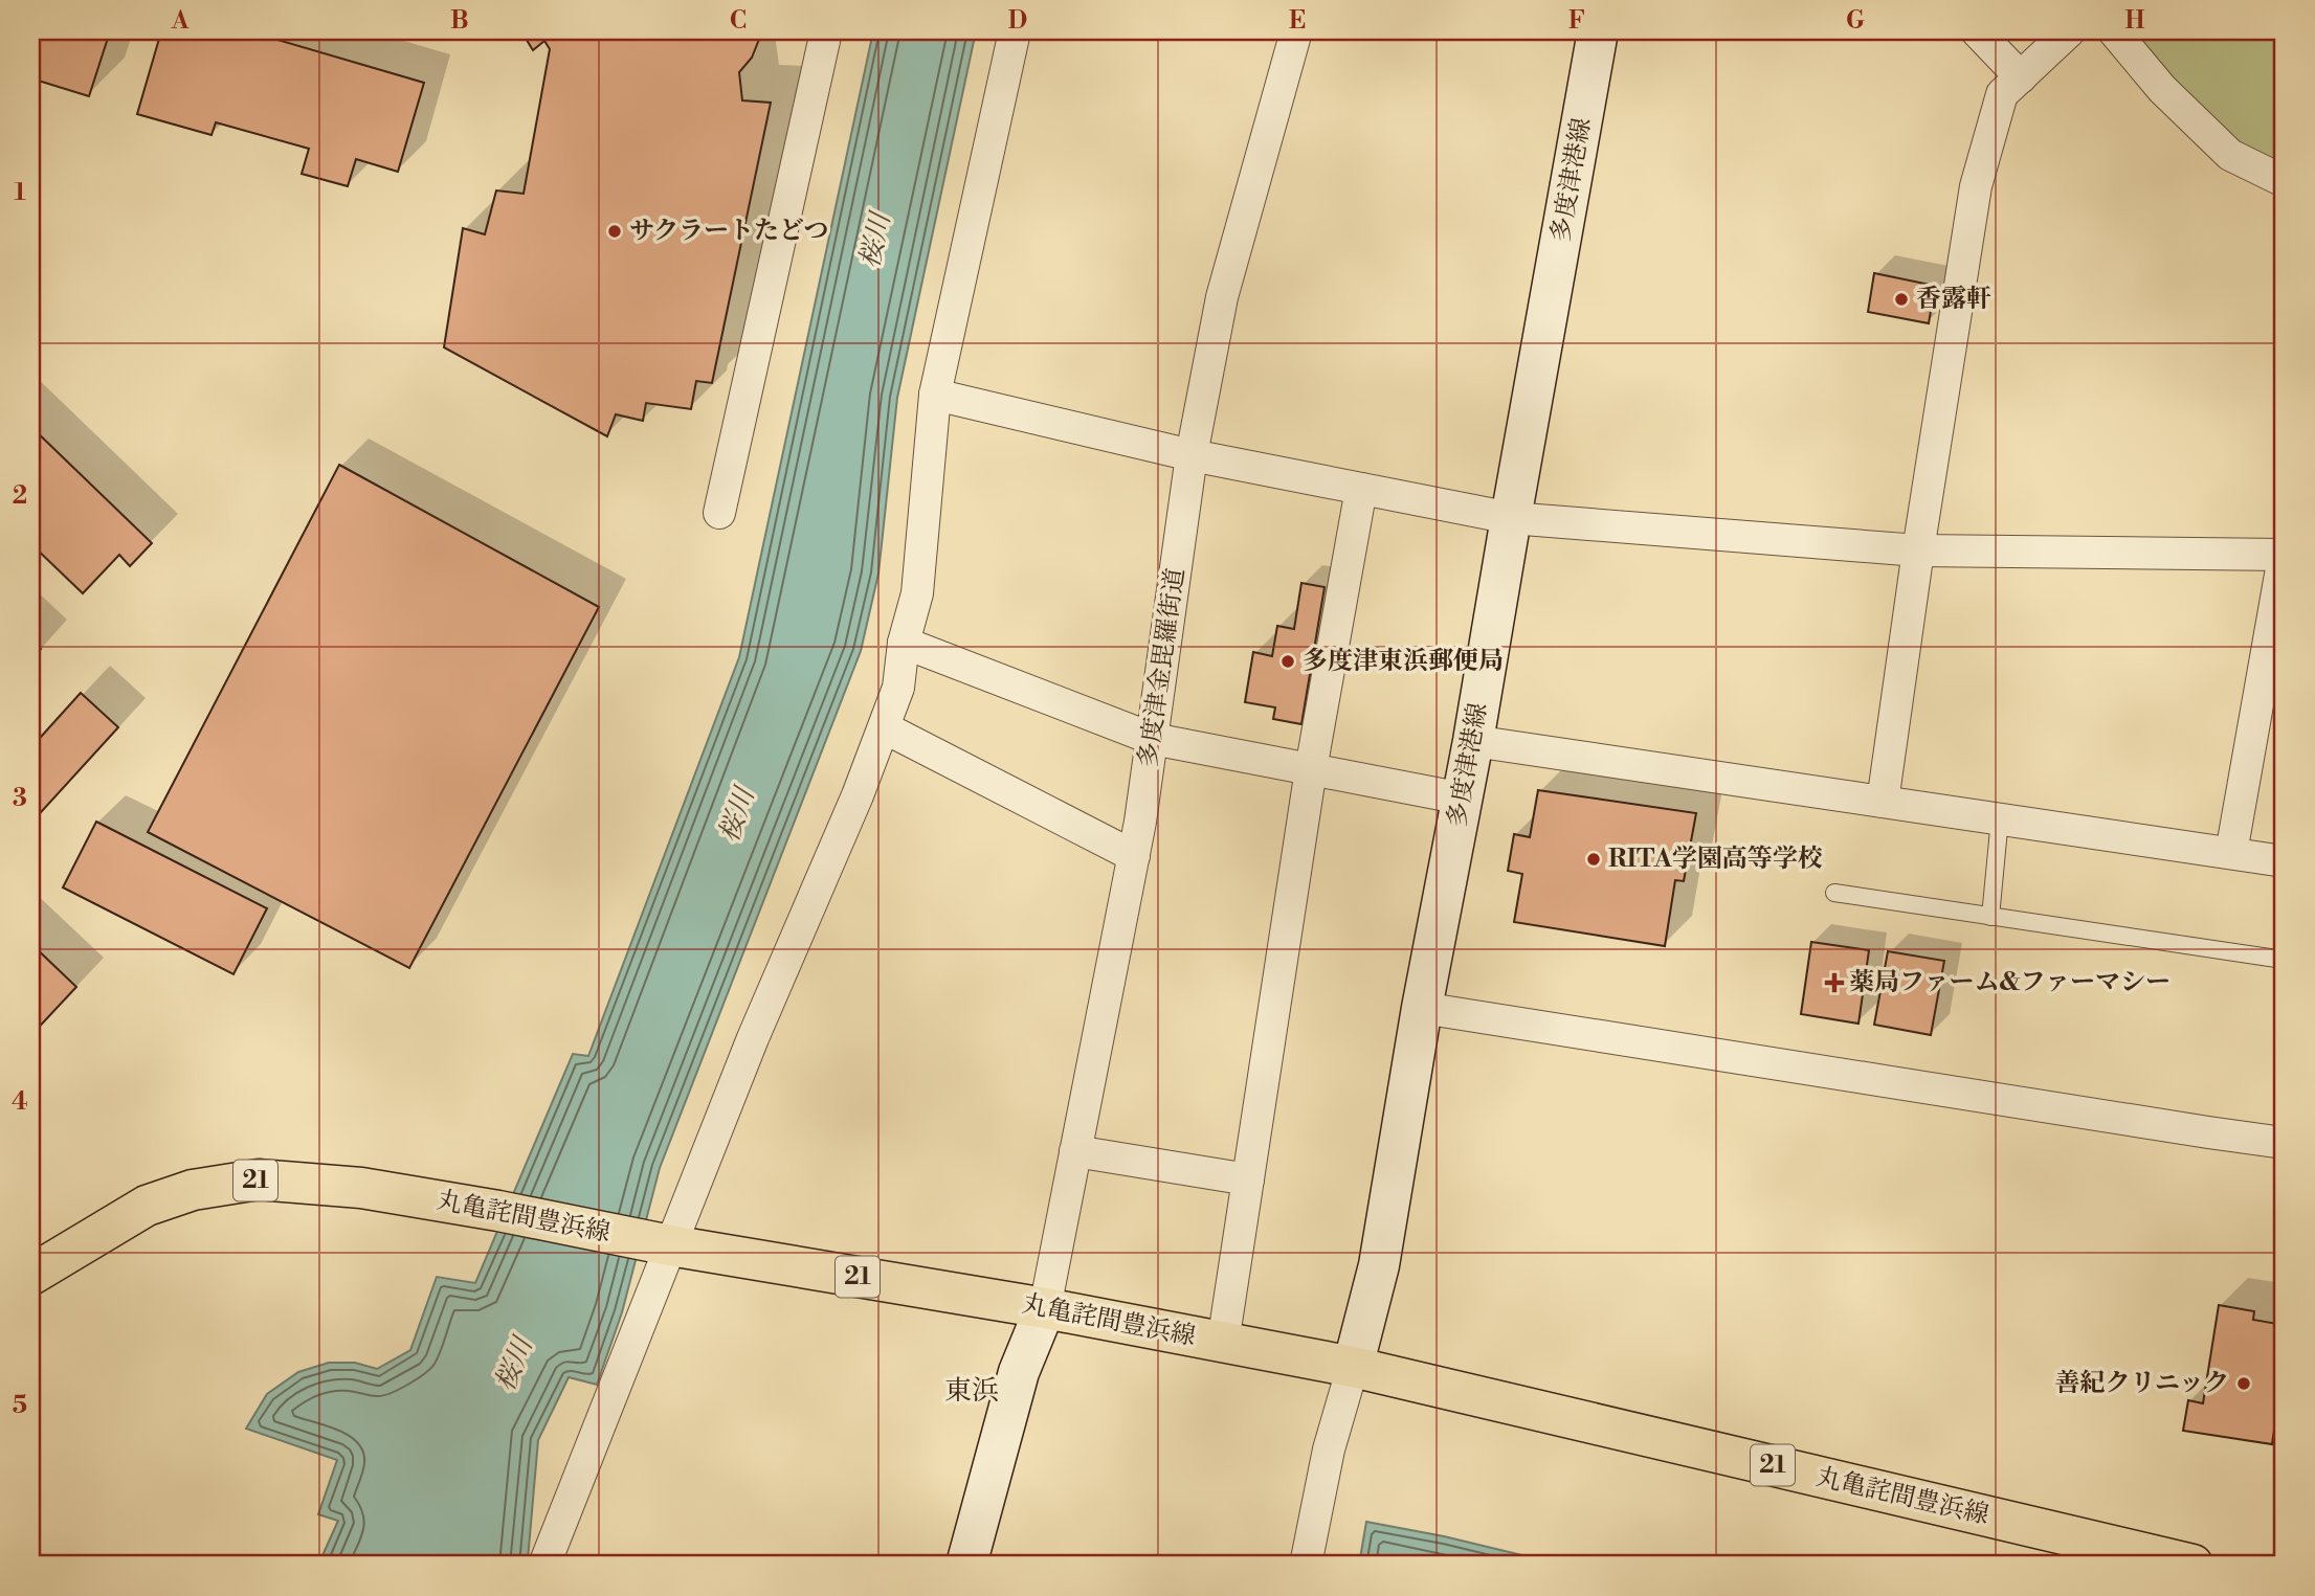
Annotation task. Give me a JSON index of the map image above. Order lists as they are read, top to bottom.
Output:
{
  "streets": {
    "main road": ["多度津港線", "21", "丸亀詫間豊浜線"],
    "street": ["多度津金毘羅街道"]
  },
  "crossings": [
    ["多度津港線", "丸亀詫間豊浜線"],
    ["多度津金毘羅街道", "丸亀詫間豊浜線"]
  ],
  "districts": ["東浜"],
  "water": ["桜川"],
  "places": {
    "other": [
      "サクラートたどつ",
      "香露軒",
      "多度津東浜郵便局",
      "RITA学園高等学校",
      "善紀クリニック"
    ],
    "health": ["薬局ファーム&ファーマシー"]
  },
  "grid": {
    "columns": [
      "A",
      "B",
      "C",
      "D",
      "E",
      "F",
      "G",
      "H"
    ],
    "rows": [
      "1",
      "2",
      "3",
      "4",
      "5"
    ]
  }
}
